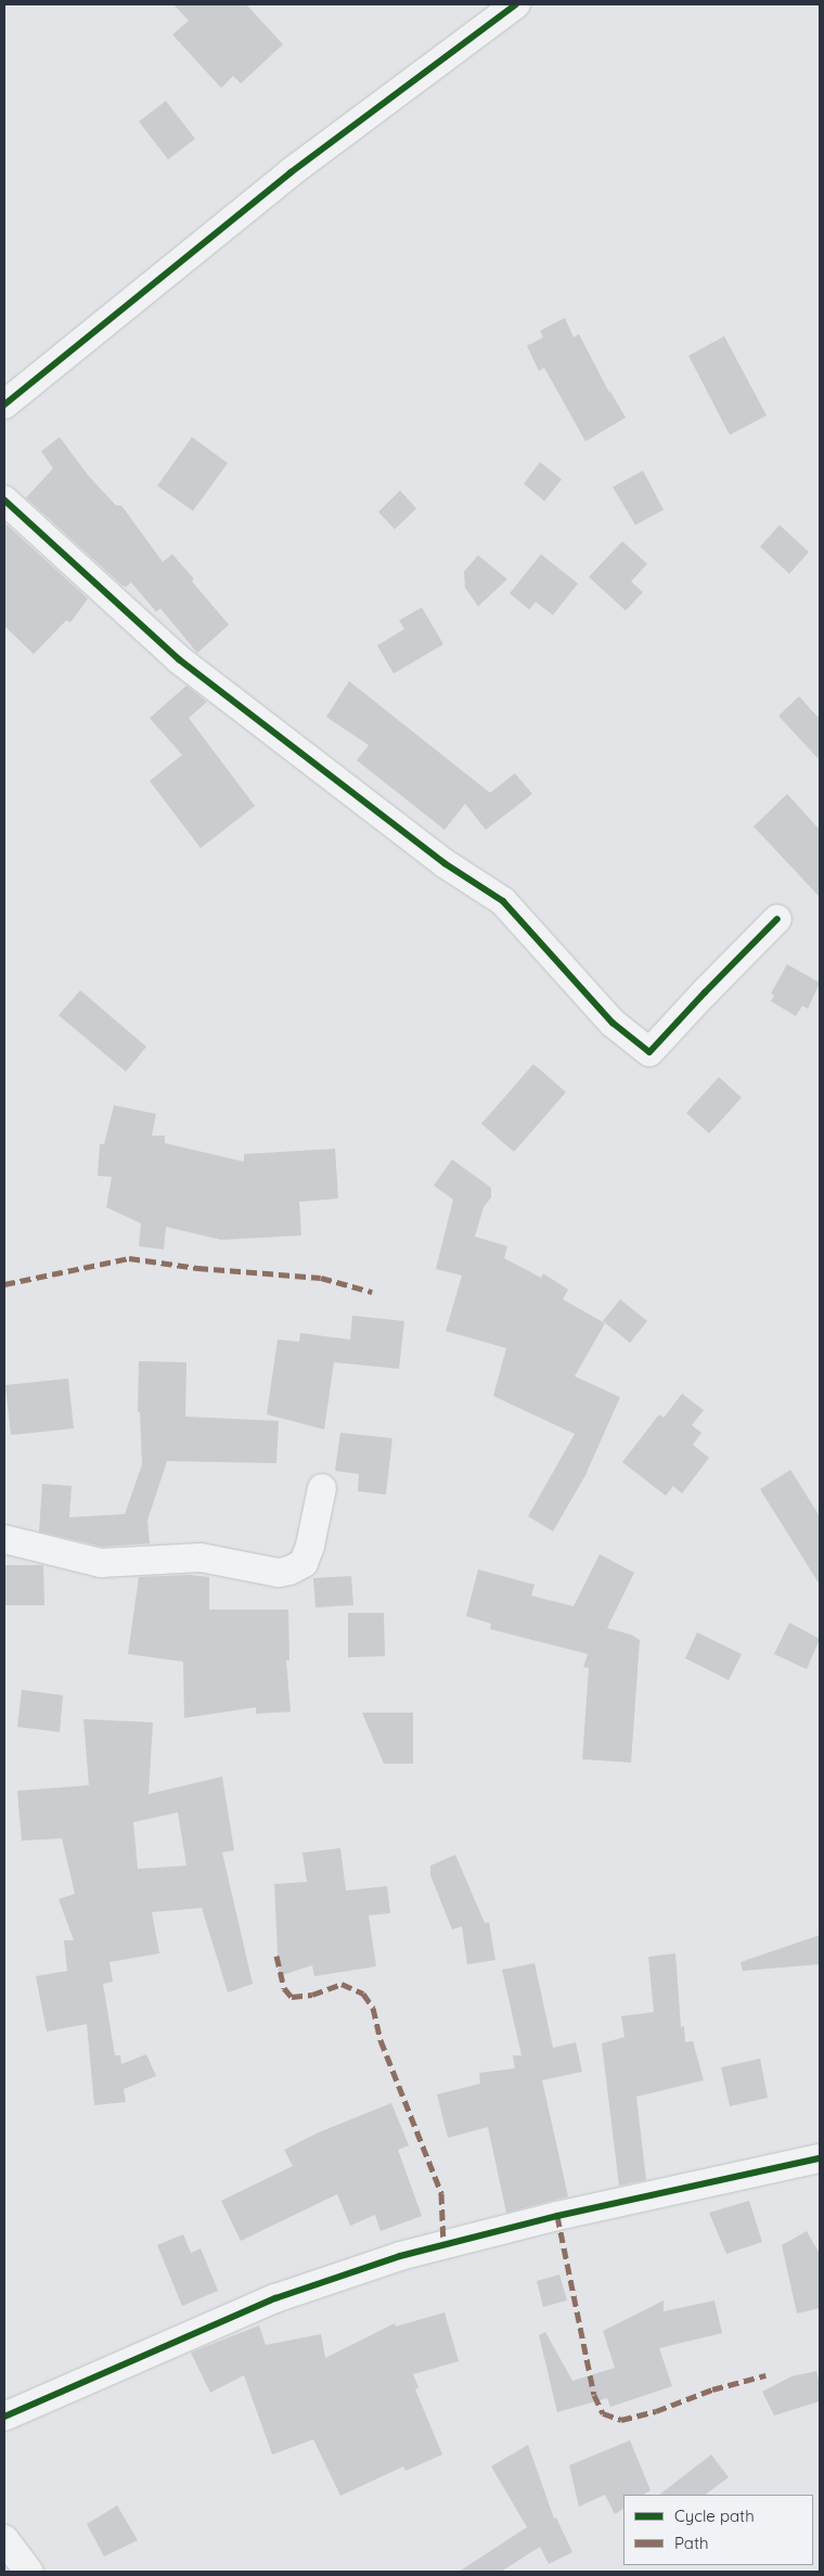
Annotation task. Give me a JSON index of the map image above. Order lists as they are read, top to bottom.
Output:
{
  "legend": ["Cycle path", "Path"]
}
